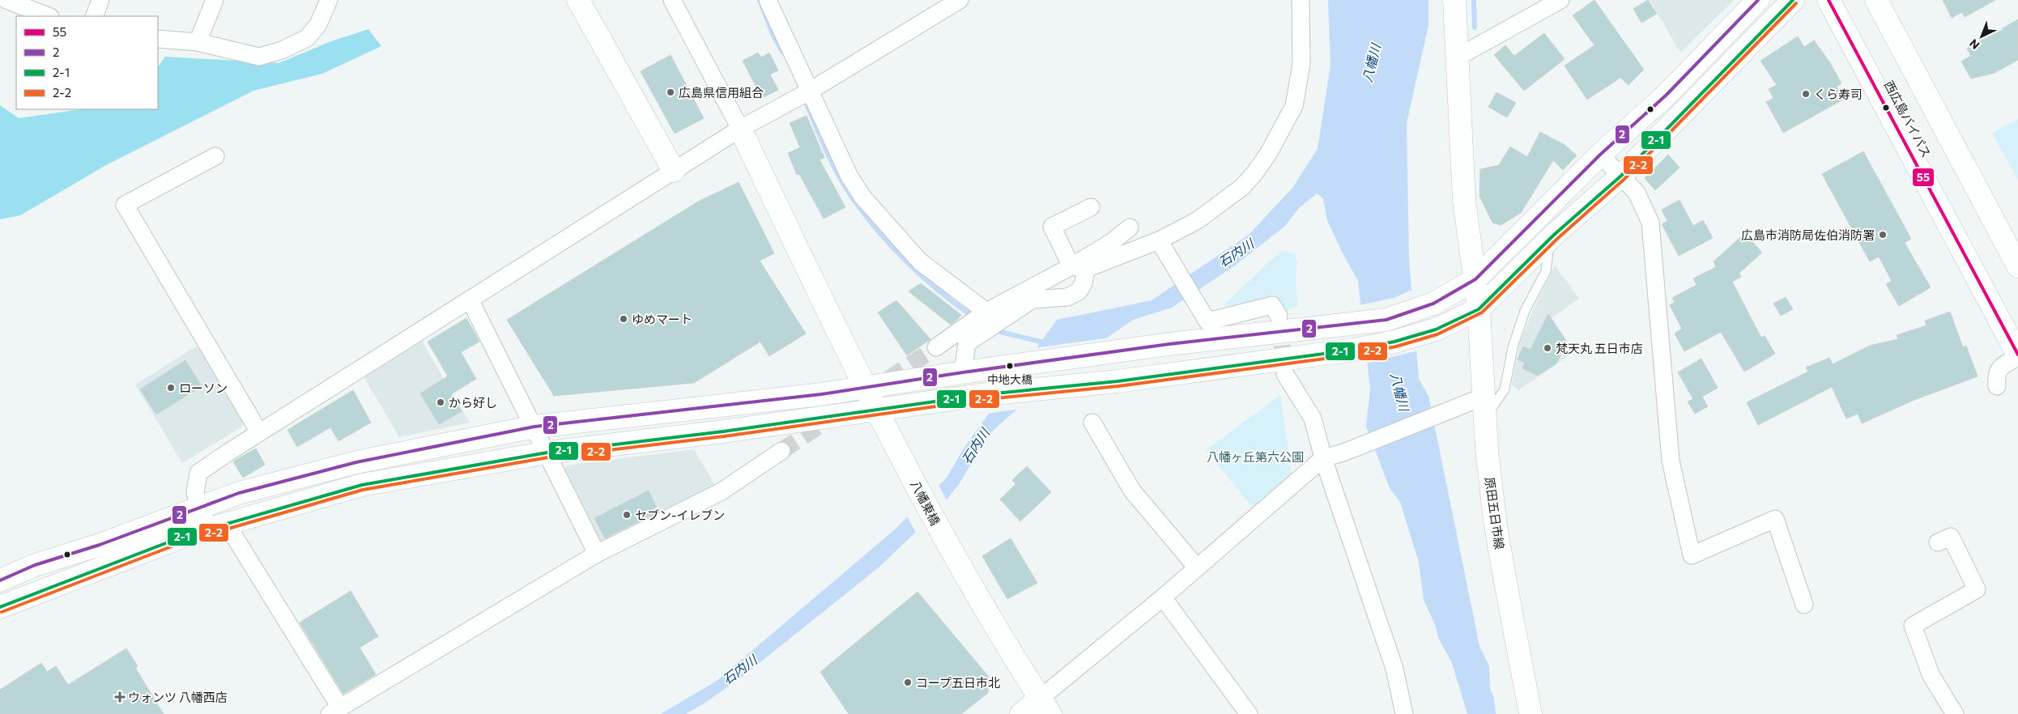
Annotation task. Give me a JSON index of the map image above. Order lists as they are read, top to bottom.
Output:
{
  "streets": {
    "main road": ["西広島バイパス", "八幡東橋", "原田五日市線"]
  },
  "water": ["八幡川", "石内川"],
  "parks": ["八幡ヶ丘第六公園"],
  "places": {
    "other": [
      "広島県信用組合",
      "くら寿司",
      "広島市消防局佐伯消防署",
      "ゆめマート",
      "梵天丸 五日市店",
      "中地大橋",
      "ローソン",
      "から好し",
      "セブン-イレブン",
      "コープ五日市北"
    ],
    "health": ["ウォンツ 八幡西店"]
  },
  "lines": [
    "transit line 55",
    "transit line 2",
    "transit line 2-1",
    "transit line 2-2"
  ],
  "legend": [
    "55",
    "2",
    "2-1",
    "2-2"
  ],
  "north": "bottom left"
}
